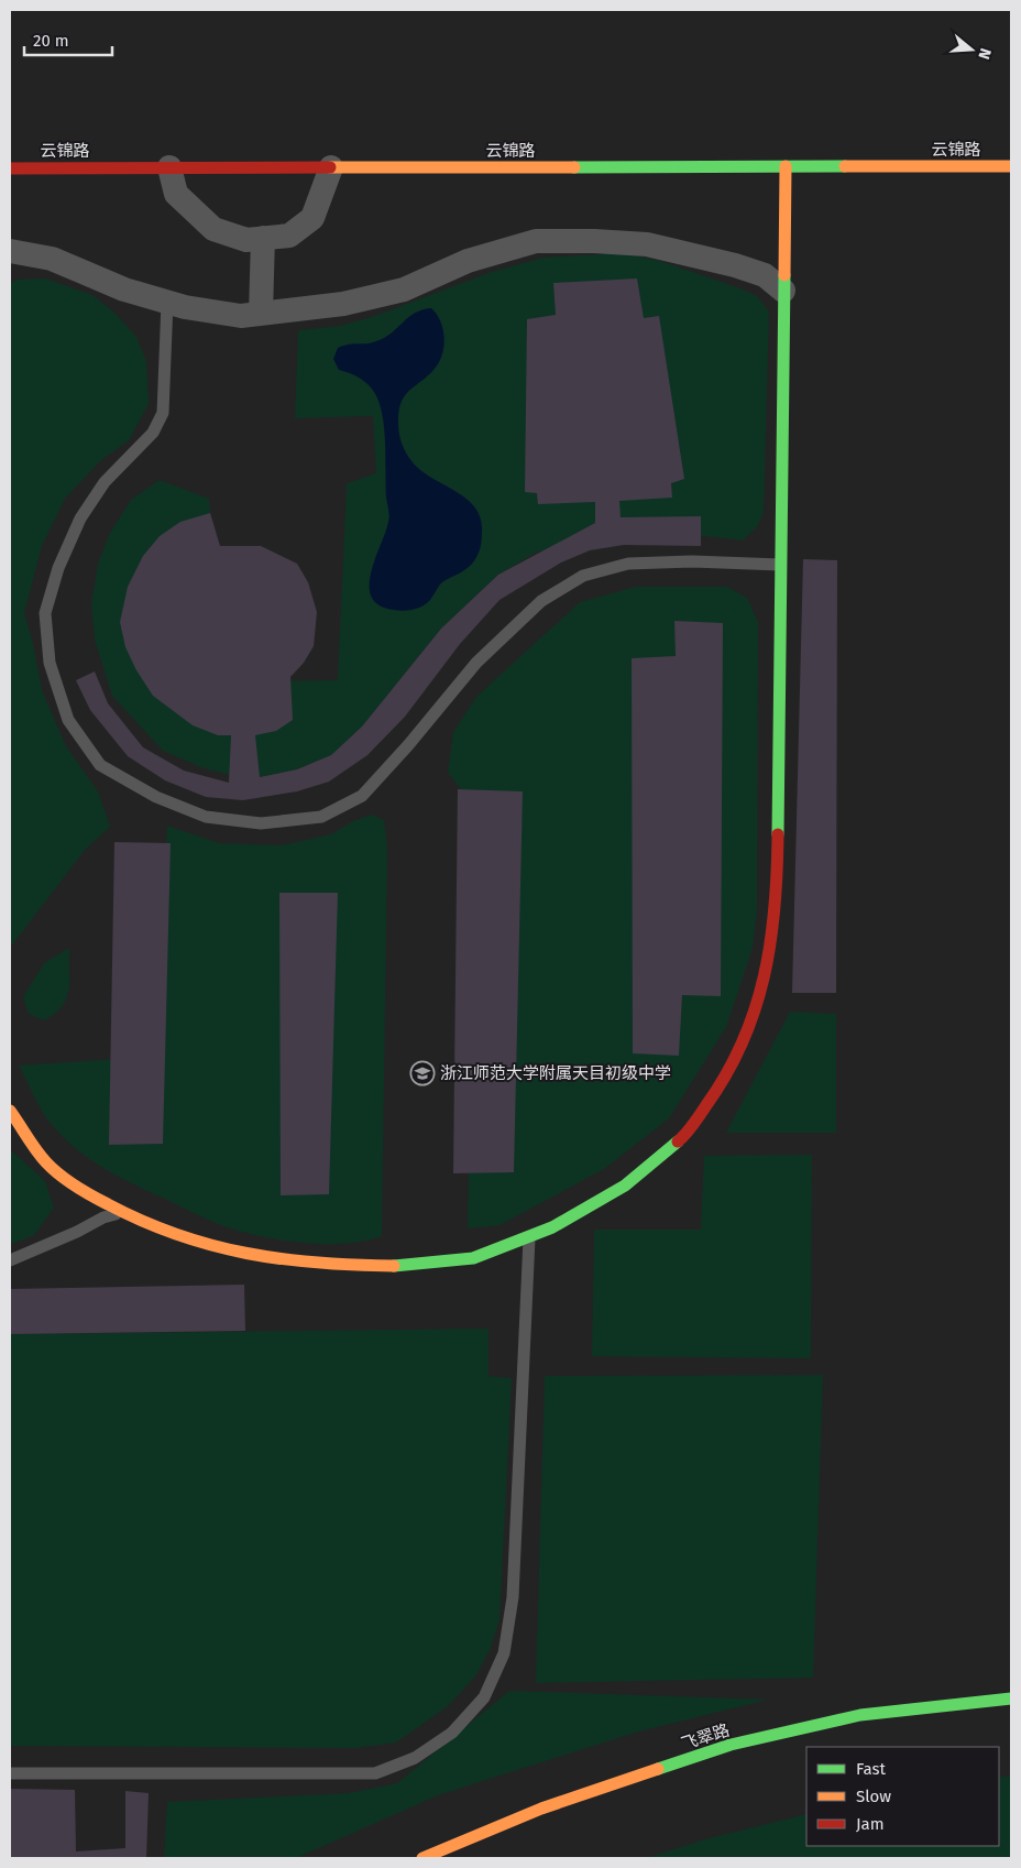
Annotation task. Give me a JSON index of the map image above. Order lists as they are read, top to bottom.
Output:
{
  "streets": {
    "street": ["云锦路", "飞翠路"]
  },
  "places": {
    "school or university": ["浙江师范大学附属天目初级中学"]
  },
  "legend": ["Fast", "Slow", "Jam"],
  "scale_bar": "20 m",
  "north": "right"
}
